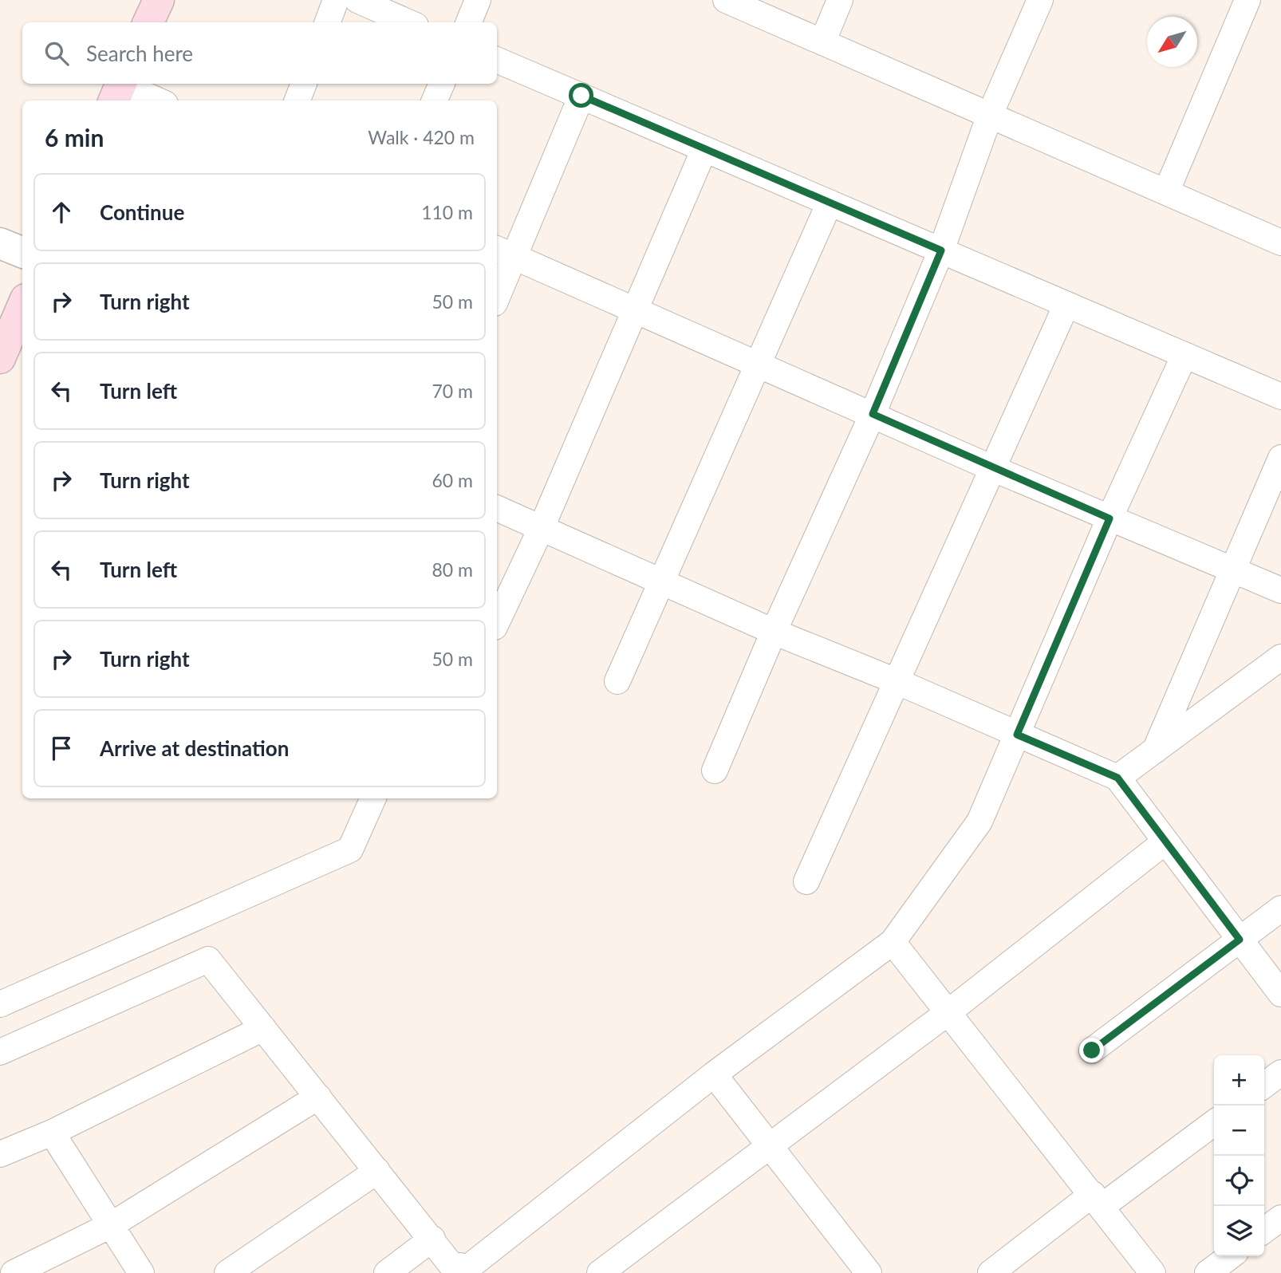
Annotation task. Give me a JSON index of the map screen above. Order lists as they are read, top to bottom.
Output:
{
  "north": "bottom left",
  "page": {
    "search": "Search here",
    "heading": ["6 min", "Walk · 420 m"],
    "list": [
      ["Continue", "110 m"],
      ["Turn right", "50 m"],
      ["Turn left", "70 m"],
      ["Turn right", "60 m"],
      ["Turn left", "80 m"],
      ["Turn right", "50 m"],
      "Arrive at destination"
    ],
    "map_buttons": ["+", "−"]
  }
}
